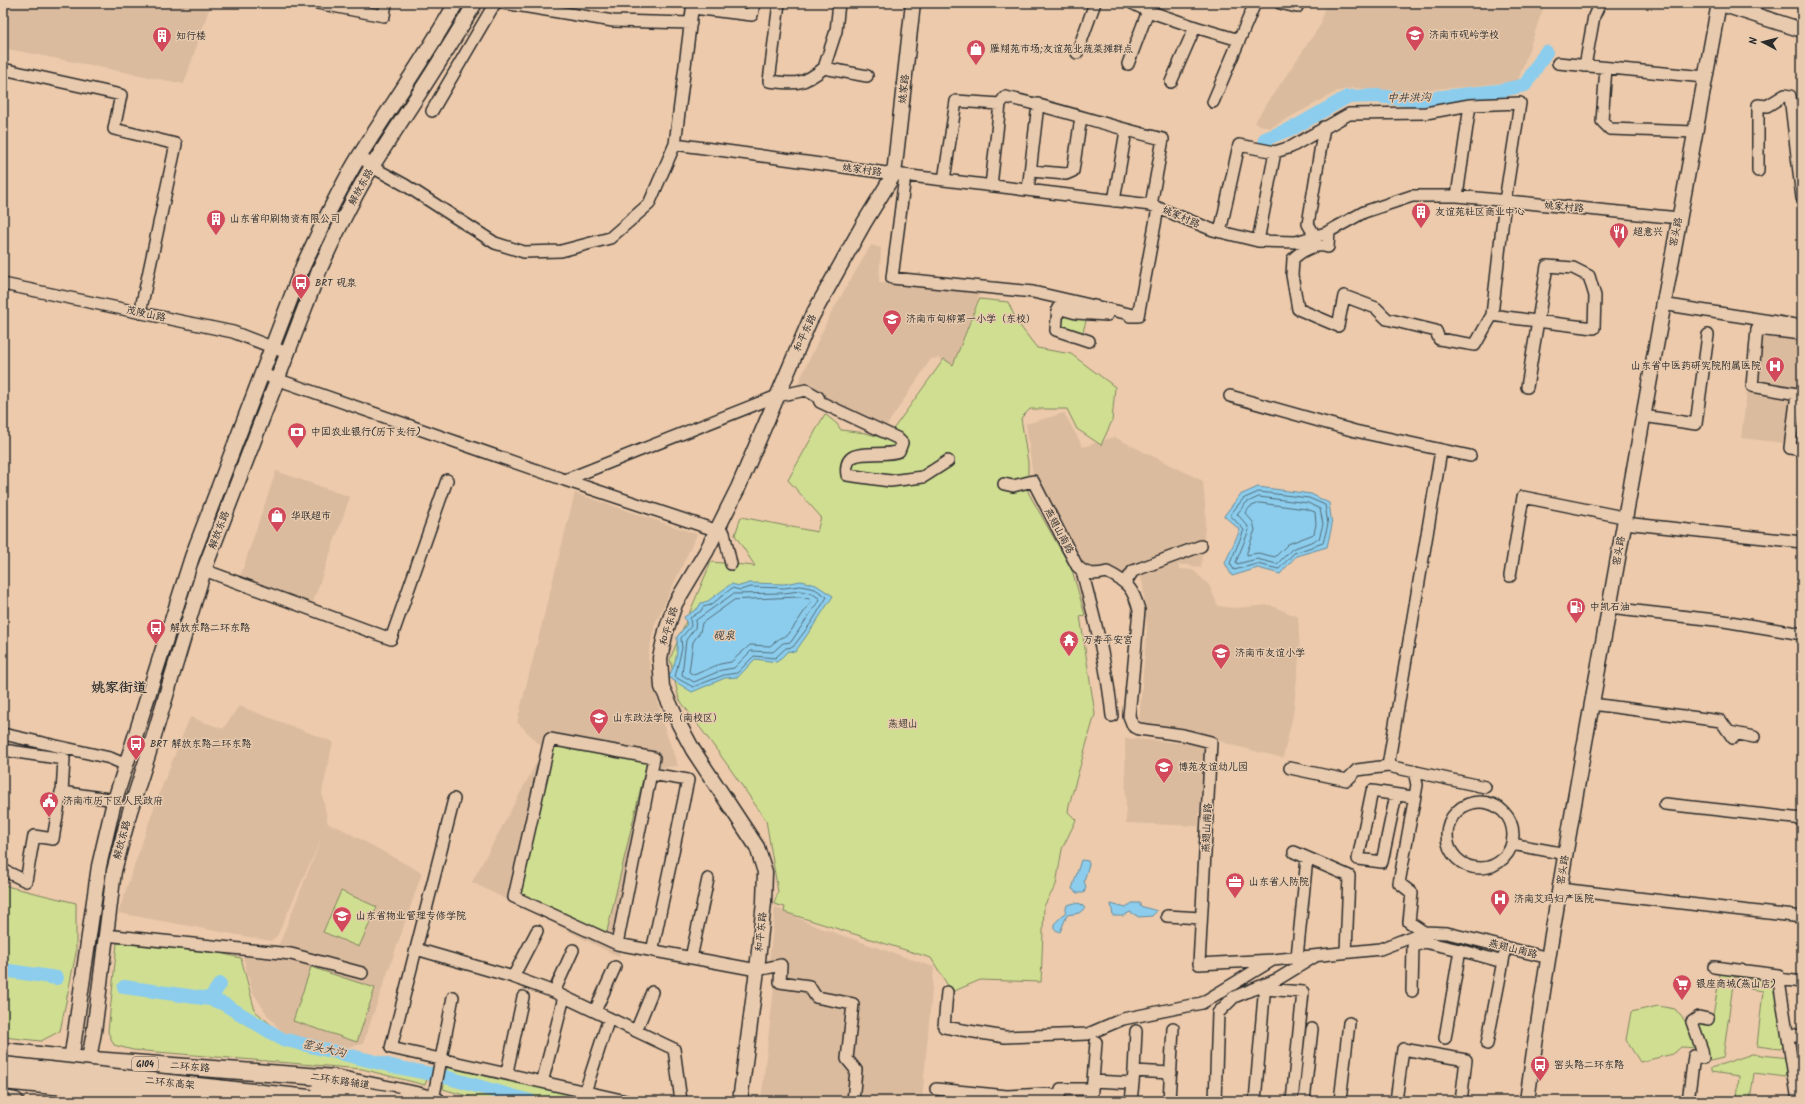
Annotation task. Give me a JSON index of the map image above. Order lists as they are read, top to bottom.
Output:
{
  "streets": {
    "highway": [
      "G104",
      "二环东路",
      "二环东路辅道",
      "二环东高架"
    ],
    "main road": [
      "姚家路",
      "解放东路",
      "窑头路",
      "和平东路"
    ],
    "street": ["姚家村路", "茂陵山路", "燕翅山南路"]
  },
  "crossings": [
    ["姚家路", "姚家村路"],
    ["姚家路", "和平东路"],
    ["姚家村路", "窑头路"],
    ["姚家村路", "和平东路"],
    ["解放东路", "茂陵山路"],
    ["解放东路", "二环东路"],
    ["窑头路", "燕翅山南路"],
    ["二环东路", "二环东路辅道"]
  ],
  "districts": ["姚家街道"],
  "water": ["中井洪沟", "砚泉", "窑头大沟"],
  "parks": ["燕翅山"],
  "places": {
    "school or university": [
      "济南市砚岭学校",
      "济南市甸柳第一小学（东校）",
      "济南市友谊小学",
      "山东政法学院（南校区）",
      "博苑友谊幼儿园",
      "山东省物业管理专修学院"
    ],
    "building": ["知行楼", "友谊苑社区商业中心", "山东省印刷物资有限公司"],
    "shop": ["雁翔苑市场;友谊苑北蔬菜摊群点", "华联超市"],
    "restaurant": ["超意兴"],
    "bus stop": [
      "BRT 砚泉",
      "解放东路二环东路",
      "BRT 解放东路二环东路",
      "窑头路二环东路"
    ],
    "hospital": ["山东省中医药研究院附属医院", "济南艾玛妇产医院"],
    "bank": ["中国农业银行(历下支行)"],
    "fuel station": ["中凯石油"],
    "temple": ["万寿平安宫"],
    "public building": ["济南市历下区人民政府"],
    "office": ["山东省人防院"],
    "supermarket": ["银座商城(燕山店)"]
  },
  "north": "left"
}
